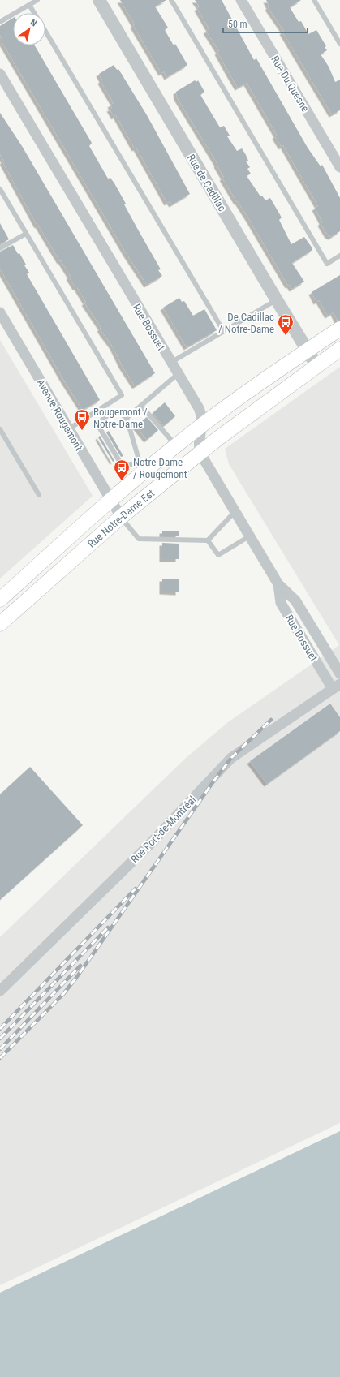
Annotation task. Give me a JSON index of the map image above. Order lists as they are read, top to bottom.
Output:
{
  "streets": {
    "main road": ["Rue Notre-Dame Est"],
    "street": [
      "Rue Du Quesne",
      "Rue de Cadillac",
      "Rue Bossuet",
      "Avenue Rougemont",
      "Rue Port-de-Montréal"
    ]
  },
  "crossings": [
    ["Rue de Cadillac", "Rue Notre-Dame Est"],
    ["Rue Bossuet", "Rue Notre-Dame Est"],
    ["Rue Bossuet", "Rue Port-de-Montréal"],
    ["Avenue Rougemont", "Rue Notre-Dame Est"]
  ],
  "places": {
    "bus stop": ["De Cadillac / Notre-Dame", "Rougemont / Notre-Dame", "Notre-Dame / Rougemont"]
  },
  "scale_bar": "50 m",
  "north": "top right"
}
